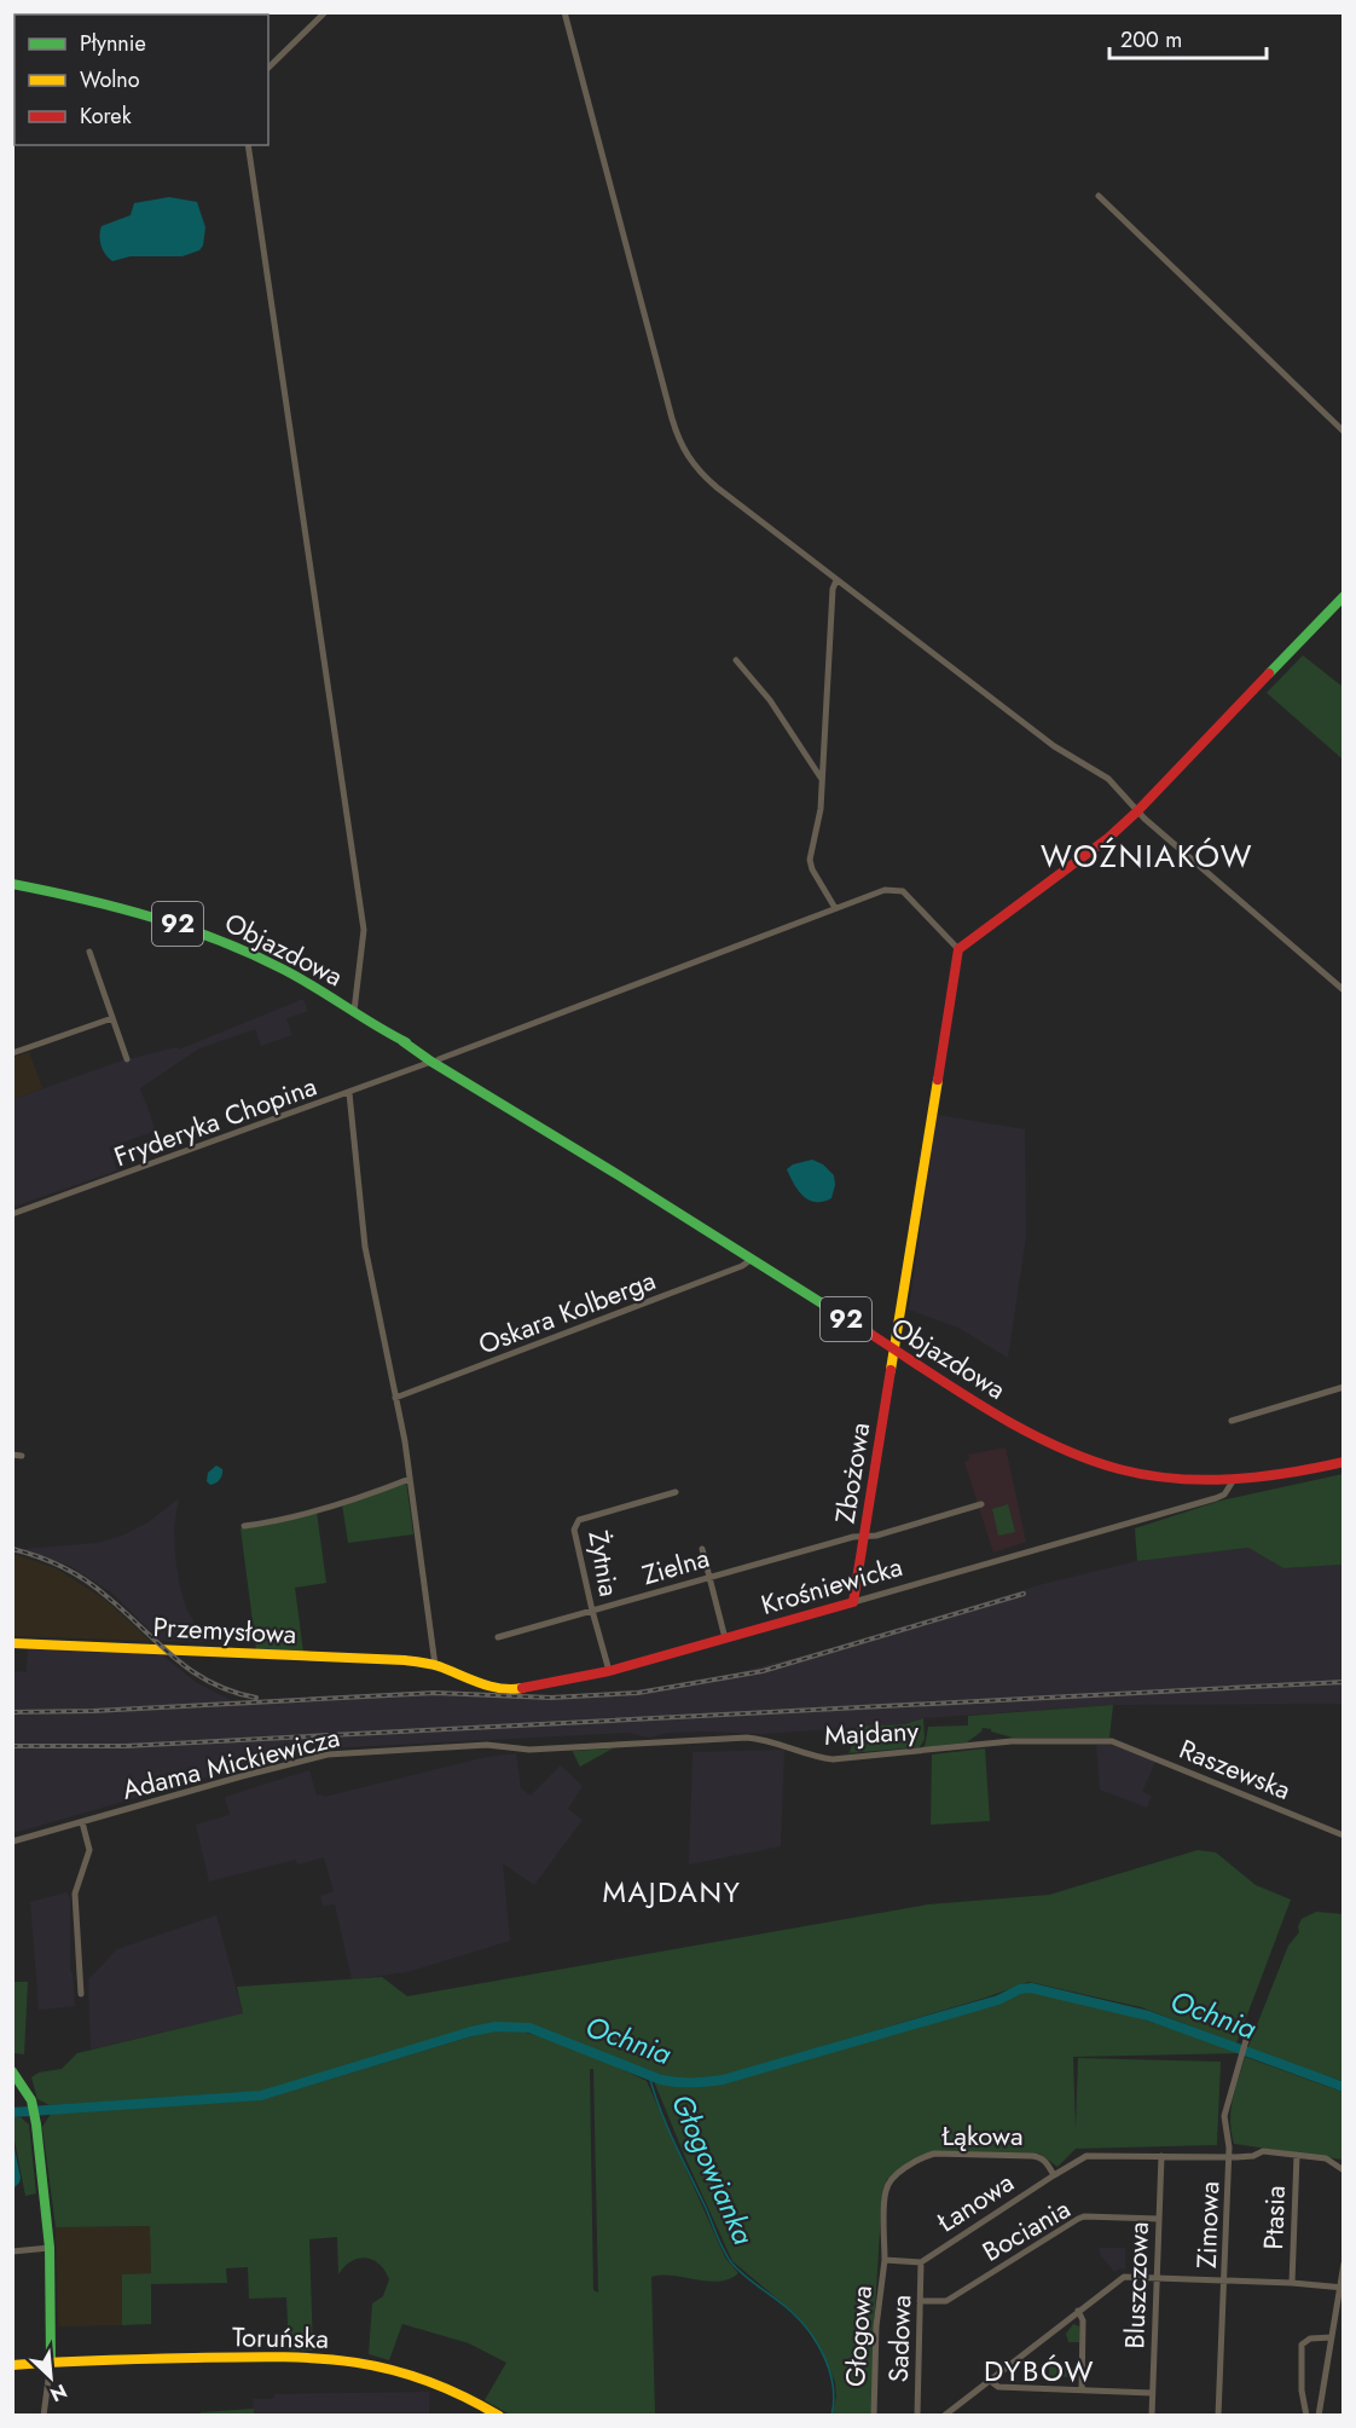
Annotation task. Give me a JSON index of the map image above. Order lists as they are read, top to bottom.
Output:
{
  "streets": {
    "street": [
      "92",
      "Objazdowa",
      "Fryderyka Chopina",
      "Oskara Kolberga",
      "Zbożowa",
      "Żytnia",
      "Zielna",
      "Krośniewicka",
      "Przemysłowa",
      "Majdany",
      "Adama Mickiewicza",
      "Raszewska",
      "Łąkowa",
      "Łanowa",
      "Ptasia",
      "Zimowa",
      "Bociania",
      "Bluszczowa",
      "Głogowa",
      "Toruńska",
      "Sadowa"
    ]
  },
  "crossings": [
    ["92", "Objazdowa"],
    ["92", "Krośniewicka"],
    ["Objazdowa", "Fryderyka Chopina"],
    ["Objazdowa", "Oskara Kolberga"],
    ["Objazdowa", "Zbożowa"],
    ["Objazdowa", "Krośniewicka"],
    ["Fryderyka Chopina", "Zbożowa"],
    ["Zbożowa", "Zielna"],
    ["Zbożowa", "Krośniewicka"],
    ["Żytnia", "Zielna"],
    ["Żytnia", "Krośniewicka"],
    ["Krośniewicka", "Przemysłowa"],
    ["Majdany", "Adama Mickiewicza"],
    ["Majdany", "Raszewska"],
    ["Łąkowa", "Łanowa"],
    ["Łąkowa", "Ptasia"],
    ["Łąkowa", "Zimowa"],
    ["Łąkowa", "Bluszczowa"],
    ["Łąkowa", "Głogowa"],
    ["Łanowa", "Sadowa"],
    ["Bociania", "Bluszczowa"],
    ["Bociania", "Sadowa"]
  ],
  "districts": ["WOŹNIAKÓW", "MAJDANY", "DYBÓW"],
  "water": ["Ochnia", "Głogowianka"],
  "legend": ["Płynnie", "Wolno", "Korek"],
  "scale_bar": "200 m",
  "north": "bottom right"
}
